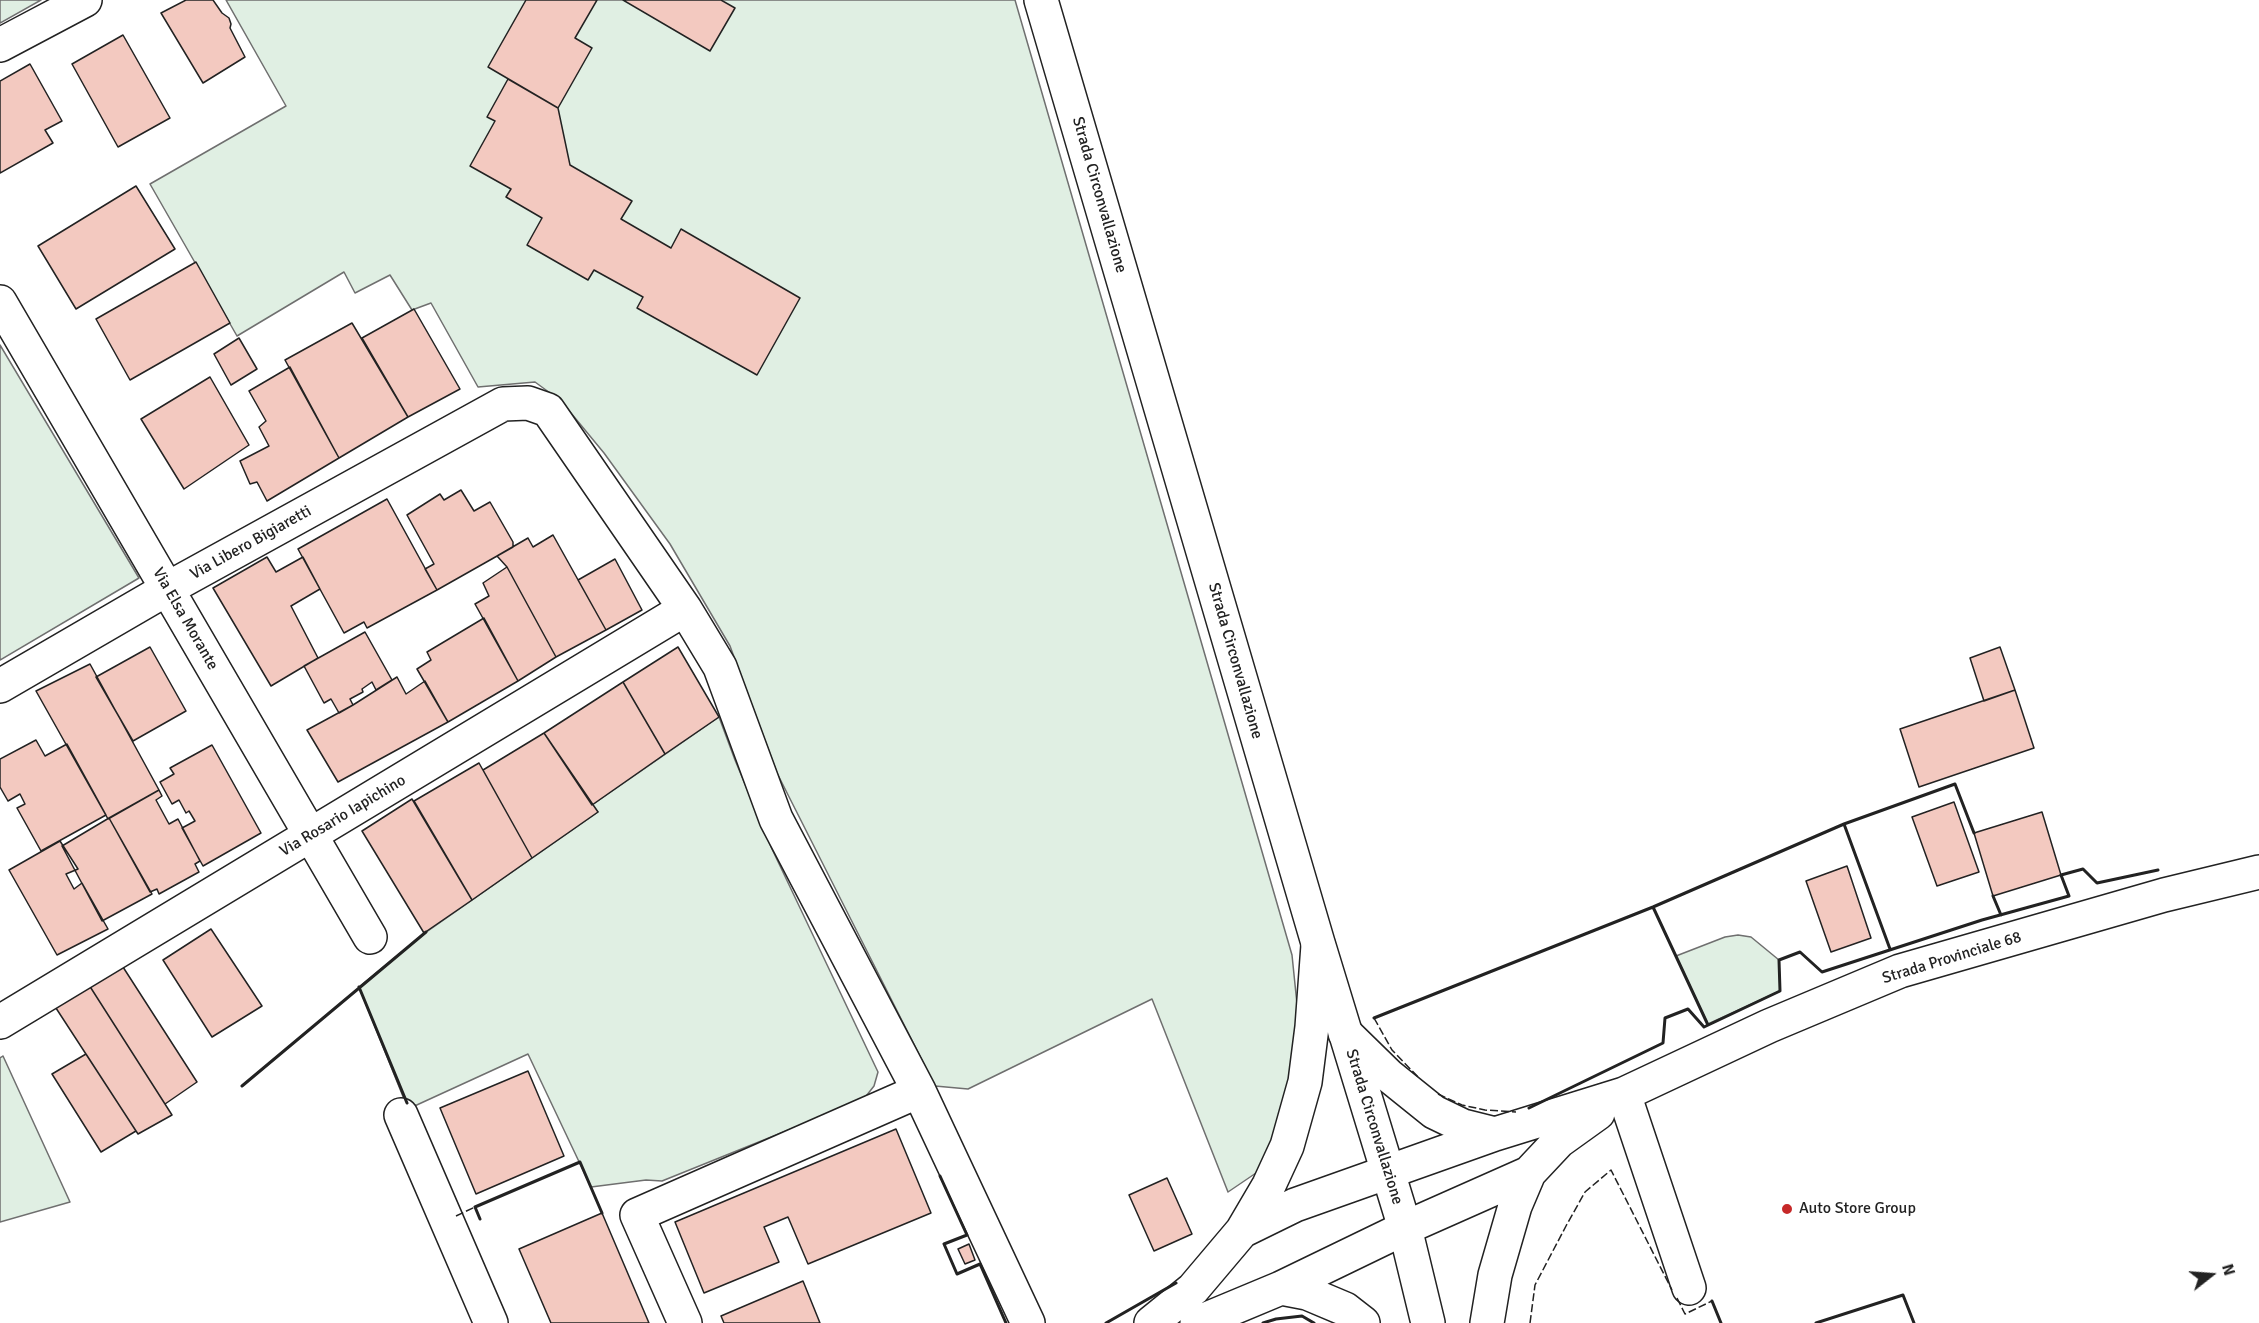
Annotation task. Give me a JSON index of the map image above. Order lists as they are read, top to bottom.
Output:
{
  "streets": {
    "street": [
      "Strada Circonvallazione",
      "Via Libero Bigiaretti",
      "Via Elsa Morante",
      "Via Rosario Iapichino",
      "Strada Provinciale 68"
    ]
  },
  "crossings": [
    ["Via Libero Bigiaretti", "Via Elsa Morante"],
    ["Via Libero Bigiaretti", "Via Rosario Iapichino"],
    ["Via Elsa Morante", "Via Rosario Iapichino"]
  ],
  "places": ["Auto Store Group"],
  "north": "right"
}
